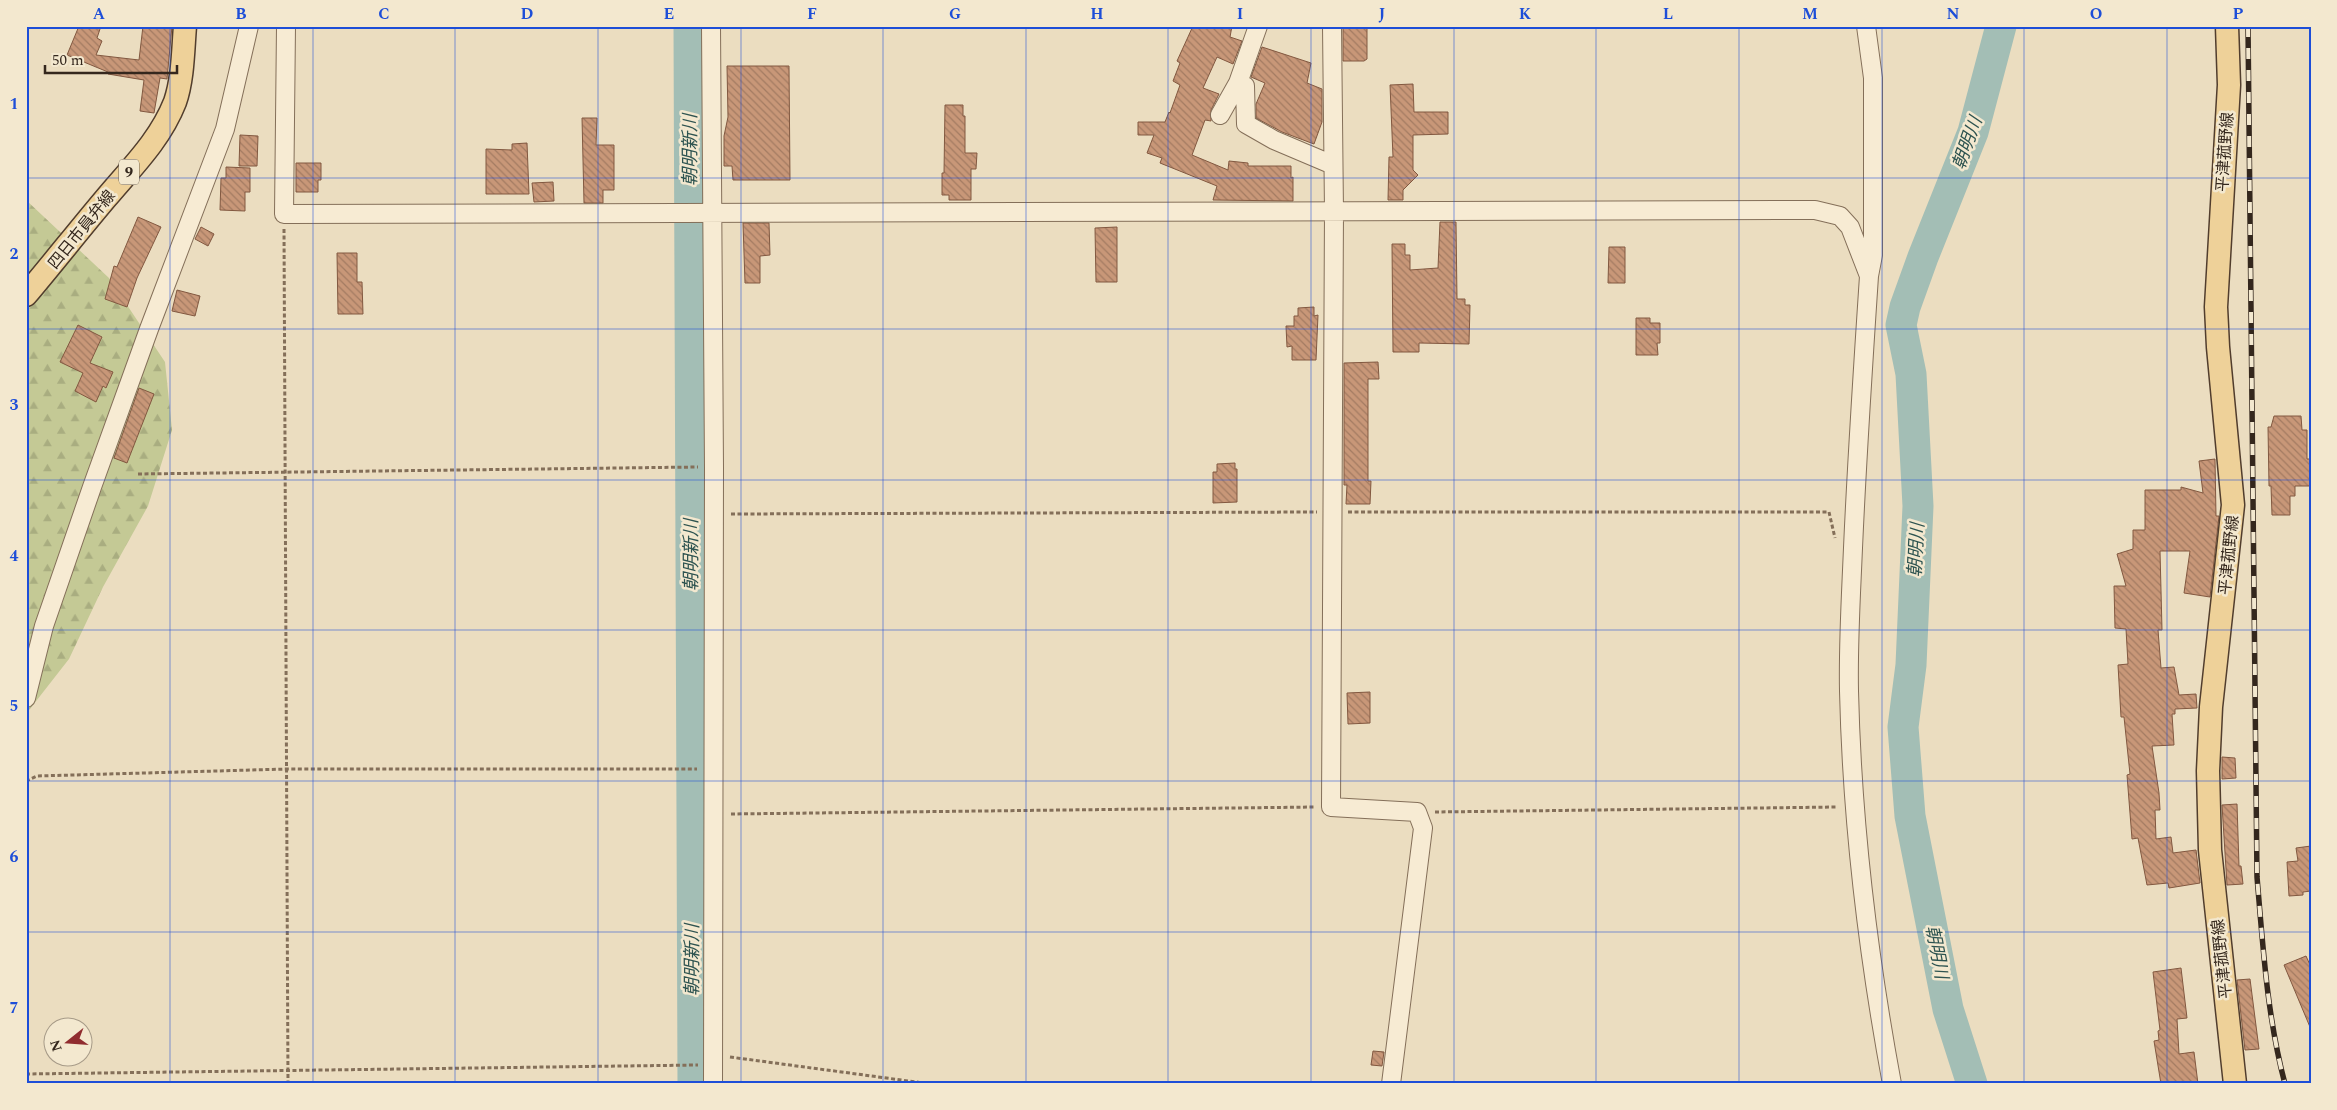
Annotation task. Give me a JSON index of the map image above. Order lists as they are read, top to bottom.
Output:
{
  "streets": {
    "main road": ["平津菰野線", "9", "四日市員弁線"]
  },
  "water": ["朝明川", "朝明新川"],
  "scale_bar": "50 m",
  "north": "left",
  "grid": {
    "columns": [
      "A",
      "B",
      "C",
      "D",
      "E",
      "F",
      "G",
      "H",
      "I",
      "J",
      "K",
      "L",
      "M",
      "N",
      "O",
      "P"
    ],
    "rows": [
      "1",
      "2",
      "3",
      "4",
      "5",
      "6",
      "7"
    ]
  }
}
